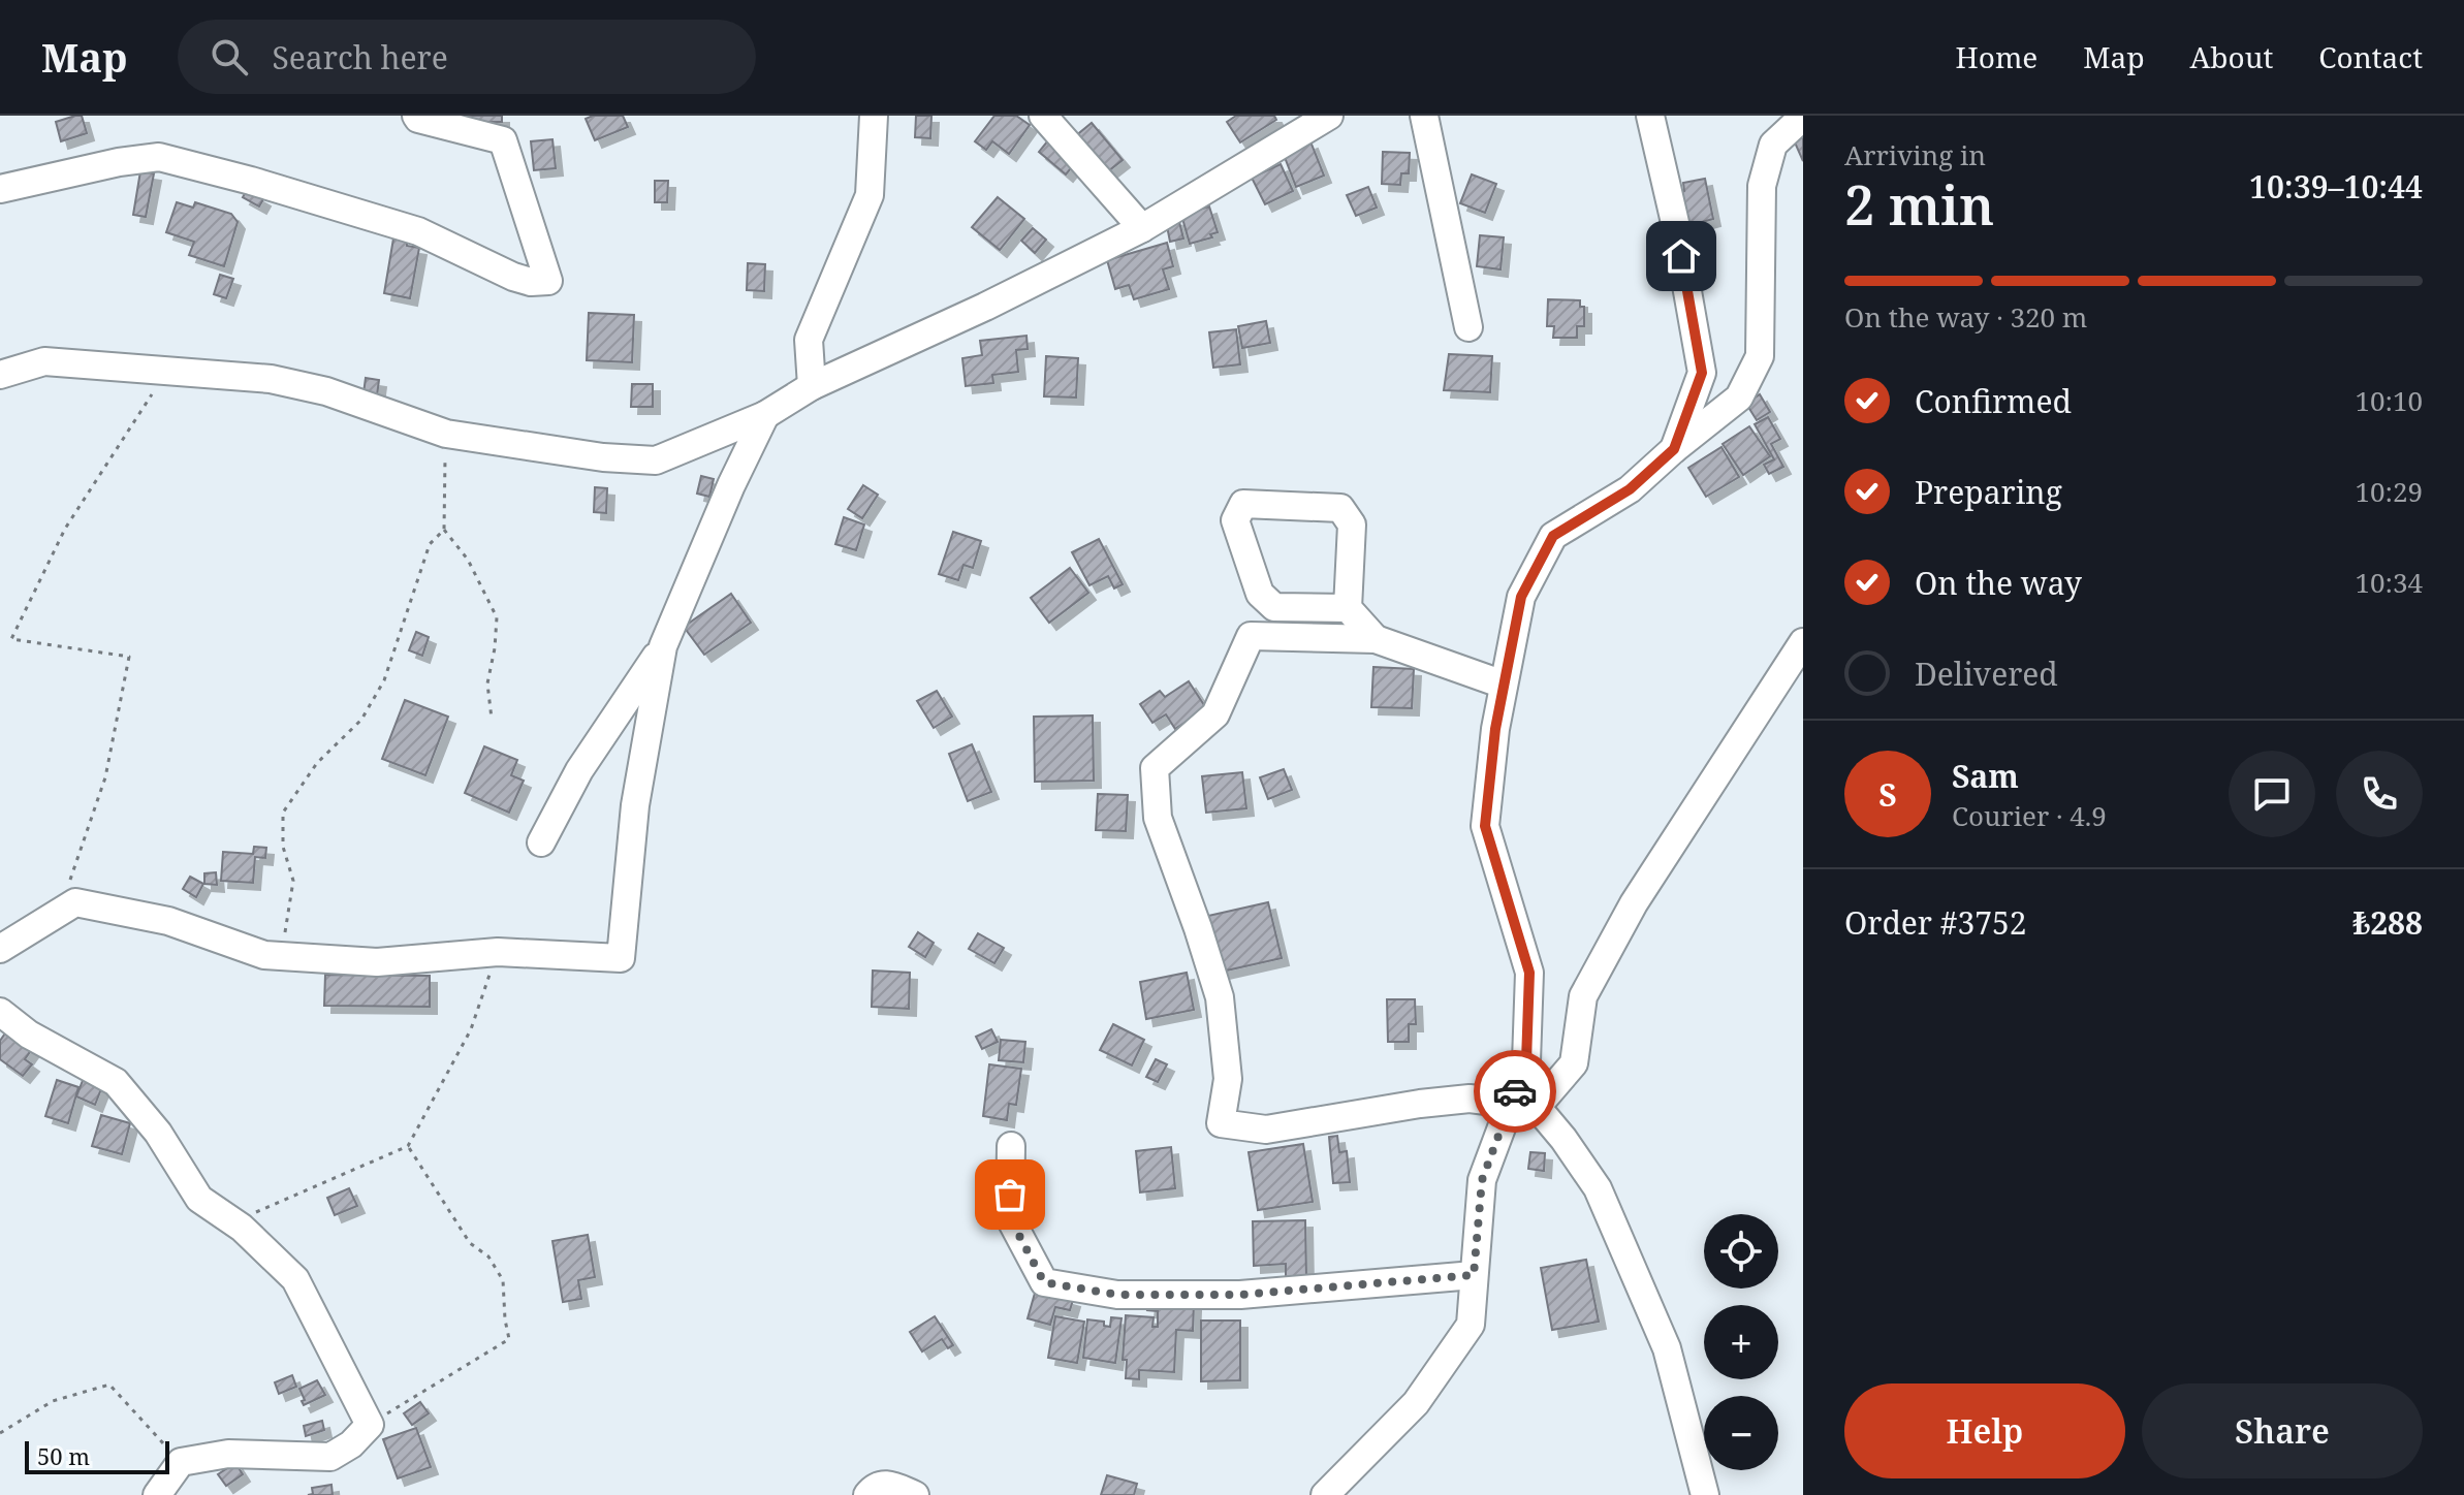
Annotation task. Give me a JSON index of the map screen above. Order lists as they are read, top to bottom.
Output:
{
  "scale_bar": "50 m",
  "page": {
    "header": "Map",
    "search": "Search here",
    "nav": [
      "Home",
      "Map",
      "About",
      "Contact"
    ],
    "heading": ["2 min", "Arriving in", "10:39–10:44"],
    "panel": [
      "Sam",
      "Courier · 4.9",
      "Order #3752",
      "₺288"
    ],
    "bar": "On the way · 320 m",
    "list": [
      ["Confirmed", "10:10"],
      ["Preparing", "10:29"],
      ["On the way", "10:34"],
      "Delivered"
    ],
    "round": "S",
    "map_buttons": ["+", "−"],
    "buttons": ["Help", "Share"],
    "scale": "50 m"
  }
}
